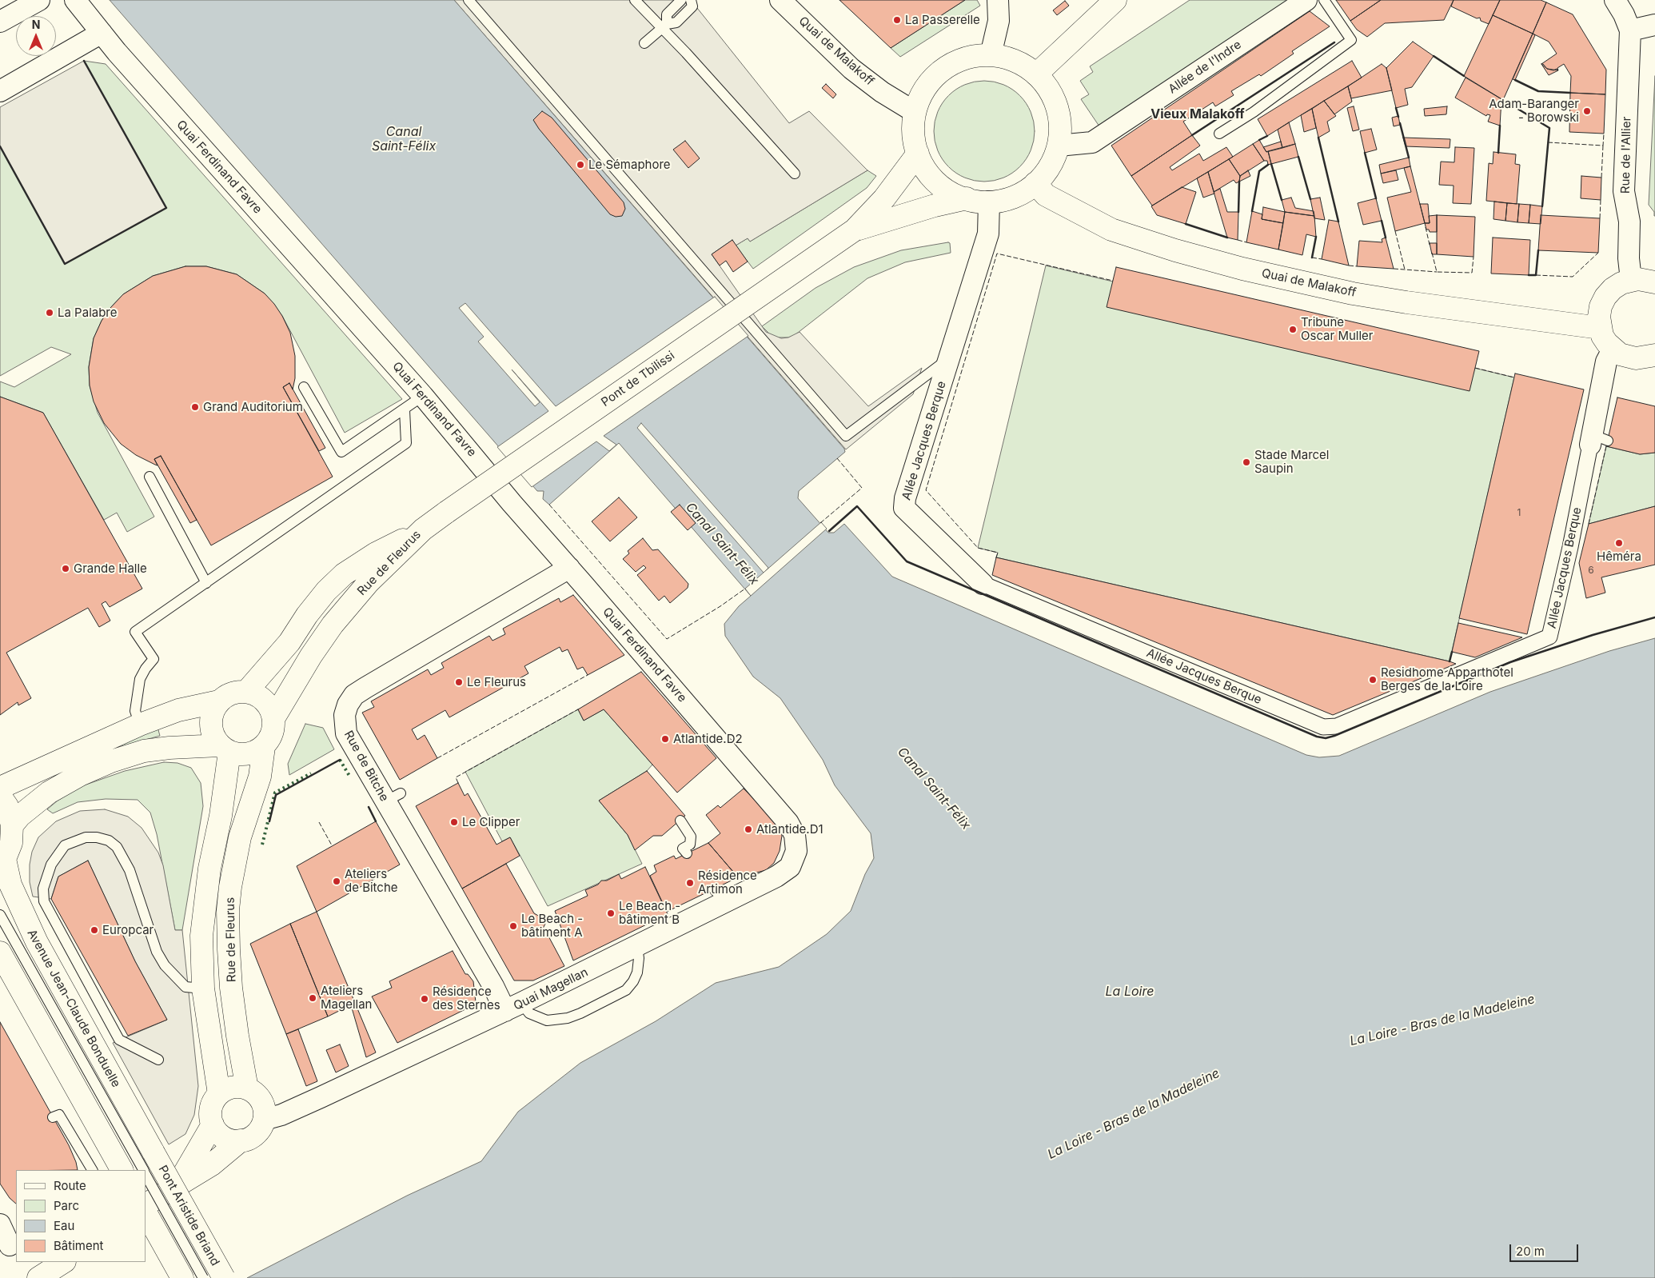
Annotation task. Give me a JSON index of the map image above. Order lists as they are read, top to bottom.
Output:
{
  "streets": {
    "main road": [
      "Quai de Malakoff",
      "Pont de Tbilissi",
      "Rue de Fleurus",
      "Avenue Jean-Claude Bonduelle",
      "Pont Aristide Briand"
    ],
    "street": [
      "Allée de l'Indre",
      "Rue de l'Allier",
      "Quai Ferdinand Favre",
      "Allée Jacques Berque",
      "Rue de Bitche",
      "Quai Magellan"
    ]
  },
  "crossings": [
    ["Quai Ferdinand Favre", "Rue de Bitche"],
    ["Quai Ferdinand Favre", "Quai Magellan"],
    ["Pont de Tbilissi", "Rue de Fleurus"],
    ["Rue de Fleurus", "Quai Magellan"],
    ["Rue de Bitche", "Quai Magellan"]
  ],
  "districts": ["Vieux Malakoff"],
  "water": ["Canal Saint-Félix", "La Loire", "La Loire - Bras de la Madeleine"],
  "places": [
    "La Passerelle",
    "Adam-Baranger - Borowski",
    "Le Sémaphore",
    "La Palabre",
    "Tribune Oscar Muller",
    "Grand Auditorium",
    "Stade Marcel Saupin",
    "Hêméra",
    "Grande Halle",
    "Residhome Apparthotel Berges de la Loire",
    "Le Fleurus",
    "Atlantide.D2",
    "Le Clipper",
    "Atlantide.D1",
    "Ateliers de Bitche",
    "Résidence Artimon",
    "Le Beach - bâtiment B",
    "Le Beach - bâtiment A",
    "Europcar",
    "Ateliers Magellan",
    "Résidence des Sternes"
  ],
  "house_numbers": ["1", "6"],
  "legend": [
    "Route",
    "Parc",
    "Eau",
    "Bâtiment"
  ],
  "scale_bar": "20 m",
  "north": "top"
}
